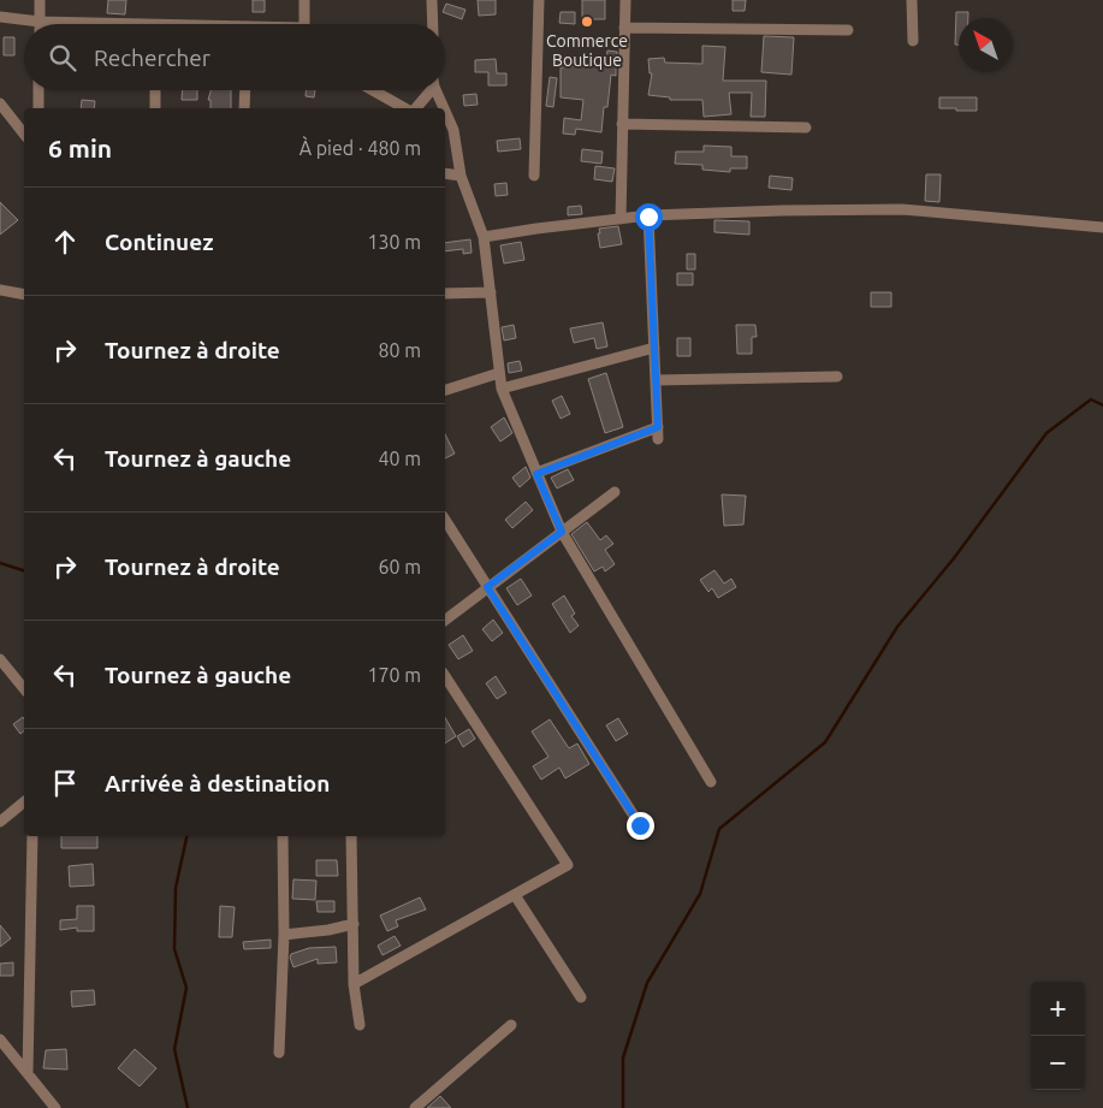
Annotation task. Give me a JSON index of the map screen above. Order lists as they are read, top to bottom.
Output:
{
  "places": ["Commerce Boutique"],
  "north": "top left",
  "page": {
    "search": "Rechercher",
    "heading": ["6 min", "À pied · 480 m"],
    "list": [
      ["Continuez", "130 m"],
      ["Tournez à droite", "80 m"],
      ["Tournez à gauche", "40 m"],
      ["Tournez à droite", "60 m"],
      ["Tournez à gauche", "170 m"],
      "Arrivée à destination"
    ],
    "map_buttons": ["+", "−"]
  }
}
